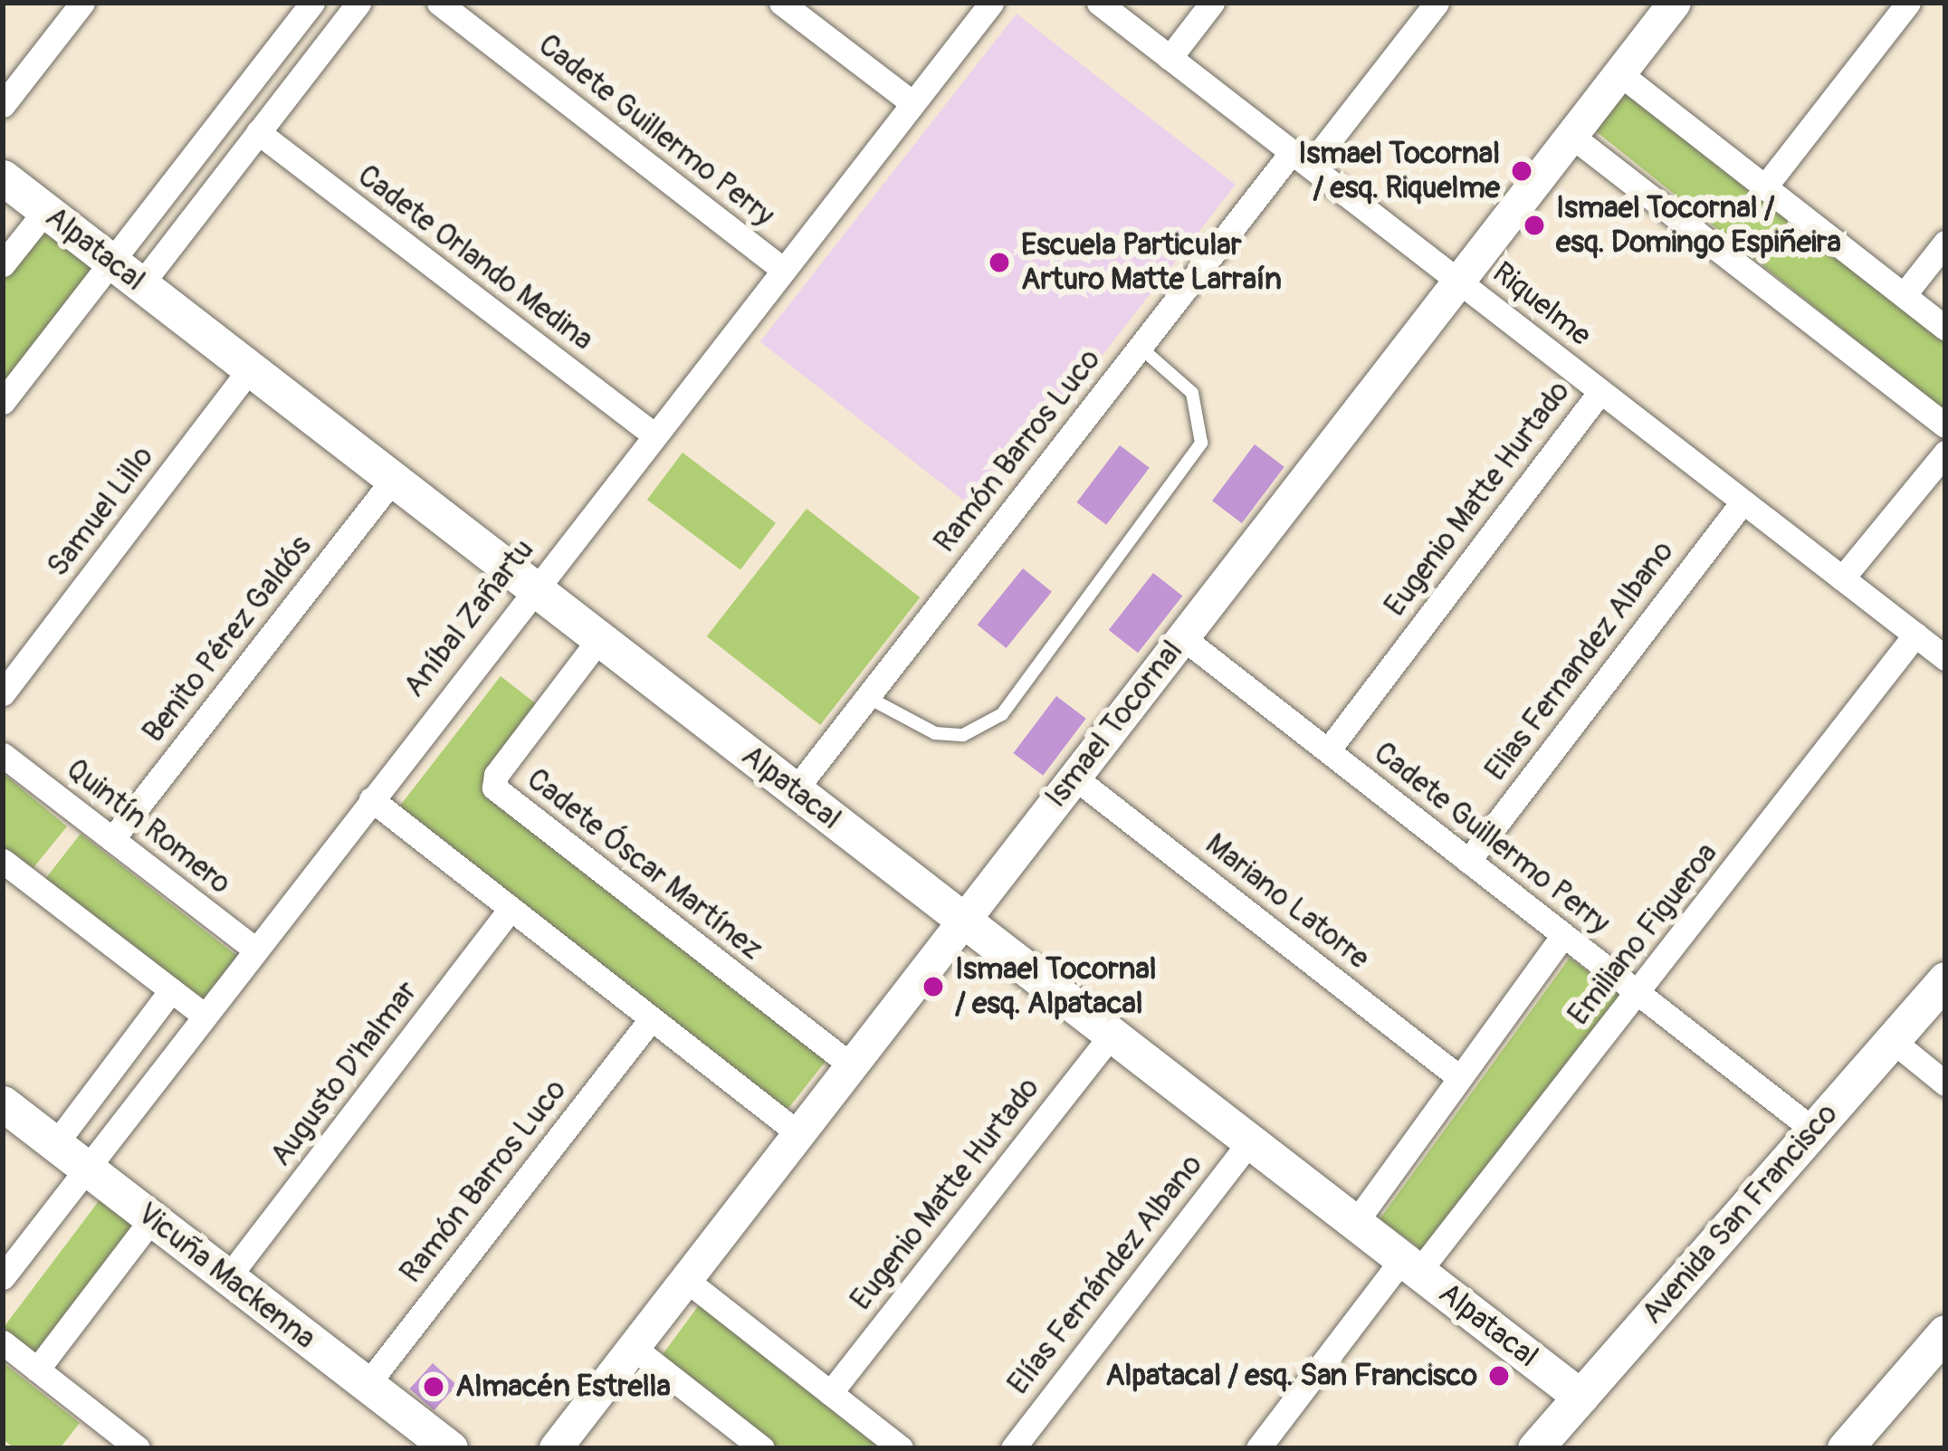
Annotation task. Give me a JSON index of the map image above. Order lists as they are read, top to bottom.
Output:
{
  "streets": {
    "main road": ["Alpatacal", "Avenida San Francisco", "Vicuña Mackenna"],
    "street": [
      "Cadete Guillermo Perry",
      "Cadete Orlando Medina",
      "Riquelme",
      "Ramón Barros Luco",
      "Eugenio Matte Hurtado",
      "Samuel Lillo",
      "Aníbal Zañartu",
      "Benito Pérez Galdós",
      "Elias Fernandez Albano",
      "Ismael Tocornal",
      "Quintín Romero",
      "Cadete Óscar Martínez",
      "Mariano Latorre",
      "Emiliano Figueroa",
      "Augusto D'halmar",
      "Elías Fernández Albano"
    ]
  },
  "crossings": [
    ["Cadete Guillermo Perry", "Eugenio Matte Hurtado"],
    ["Cadete Guillermo Perry", "Aníbal Zañartu"],
    ["Cadete Guillermo Perry", "Elias Fernandez Albano"],
    ["Cadete Guillermo Perry", "Ismael Tocornal"],
    ["Cadete Guillermo Perry", "Emiliano Figueroa"],
    ["Cadete Guillermo Perry", "Avenida San Francisco"],
    ["Alpatacal", "Ramón Barros Luco"],
    ["Alpatacal", "Eugenio Matte Hurtado"],
    ["Alpatacal", "Samuel Lillo"],
    ["Alpatacal", "Aníbal Zañartu"],
    ["Alpatacal", "Benito Pérez Galdós"],
    ["Alpatacal", "Ismael Tocornal"],
    ["Alpatacal", "Cadete Óscar Martínez"],
    ["Alpatacal", "Emiliano Figueroa"],
    ["Alpatacal", "Avenida San Francisco"],
    ["Alpatacal", "Elías Fernández Albano"],
    ["Cadete Orlando Medina", "Aníbal Zañartu"],
    ["Riquelme", "Ramón Barros Luco"],
    ["Riquelme", "Eugenio Matte Hurtado"],
    ["Riquelme", "Elias Fernandez Albano"],
    ["Riquelme", "Ismael Tocornal"],
    ["Riquelme", "Emiliano Figueroa"],
    ["Ramón Barros Luco", "Vicuña Mackenna"],
    ["Aníbal Zañartu", "Quintín Romero"],
    ["Aníbal Zañartu", "Vicuña Mackenna"],
    ["Benito Pérez Galdós", "Quintín Romero"],
    ["Ismael Tocornal", "Cadete Óscar Martínez"],
    ["Ismael Tocornal", "Mariano Latorre"],
    ["Mariano Latorre", "Emiliano Figueroa"],
    ["Augusto D'halmar", "Vicuña Mackenna"]
  ],
  "places": [
    "Ismael Tocornal / esq. Riquelme",
    "Ismael Tocornal / esq. Domingo Espiñeira",
    "Escuela Particular Arturo Matte Larraín",
    "Ismael Tocornal / esq. Alpatacal",
    "Alpatacal / esq. San Francisco",
    "Almacén Estrella"
  ]
}
